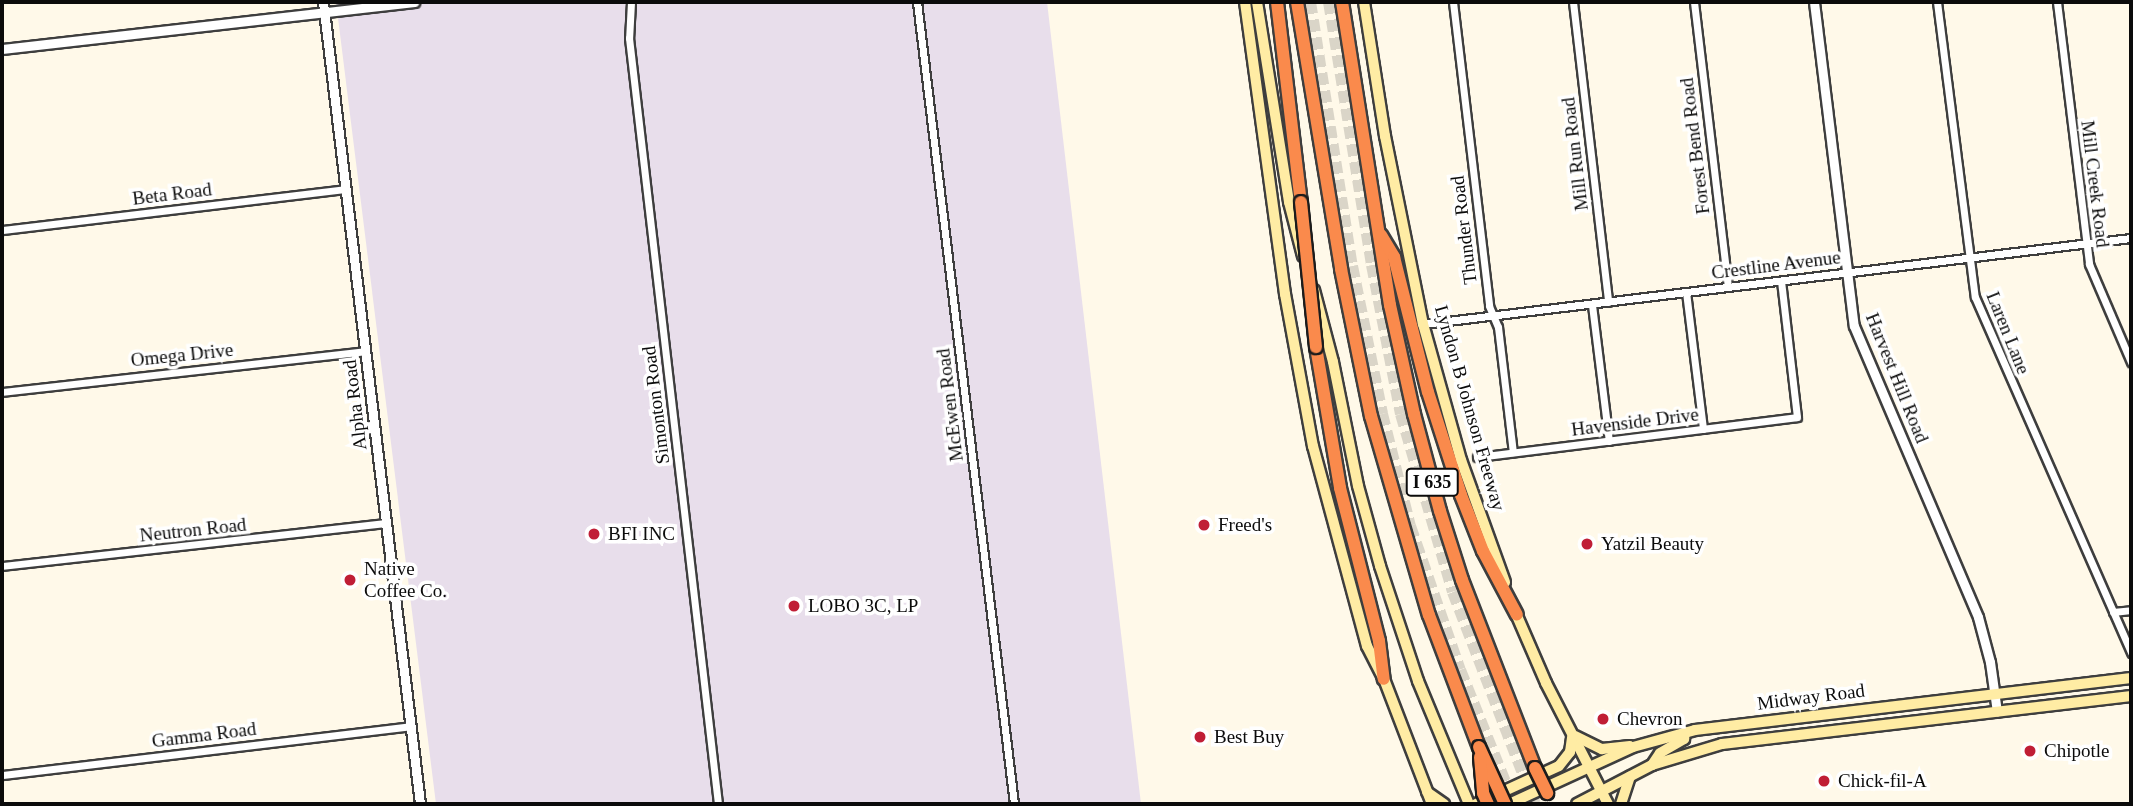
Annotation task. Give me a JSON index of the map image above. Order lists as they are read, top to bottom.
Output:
{
  "streets": {
    "highway": ["I 635"],
    "main road": ["Lyndon B Johnson Freeway", "Midway Road"],
    "street": [
      "Forest Bend Road",
      "Mill Run Road",
      "Mill Creek Road",
      "Beta Road",
      "Thunder Road",
      "Crestline Avenue",
      "Laren Lane",
      "Omega Drive",
      "Harvest Hill Road",
      "Alpha Road",
      "Simonton Road",
      "McEwen Road",
      "Havenside Drive",
      "Neutron Road",
      "Gamma Road"
    ]
  },
  "crossings": [
    ["Forest Bend Road", "Crestline Avenue"],
    ["Mill Run Road", "Crestline Avenue"],
    ["Mill Creek Road", "Crestline Avenue"],
    ["Beta Road", "Alpha Road"],
    ["Thunder Road", "Crestline Avenue"],
    ["Thunder Road", "Havenside Drive"],
    ["Crestline Avenue", "Laren Lane"],
    ["Crestline Avenue", "Harvest Hill Road"],
    ["Crestline Avenue", "Lyndon B Johnson Freeway"],
    ["Crestline Avenue", "Havenside Drive"],
    ["Omega Drive", "Alpha Road"],
    ["Harvest Hill Road", "Midway Road"],
    ["Alpha Road", "Neutron Road"],
    ["Alpha Road", "Gamma Road"],
    ["Lyndon B Johnson Freeway", "Midway Road"],
    ["I 635", "Midway Road"]
  ],
  "places": [
    "Freed's",
    "BFI INC",
    "Yatzil Beauty",
    "Native Coffee Co.",
    "LOBO 3C, LP",
    "Chevron",
    "Best Buy",
    "Chipotle",
    "Chick-fil-A"
  ]
}
